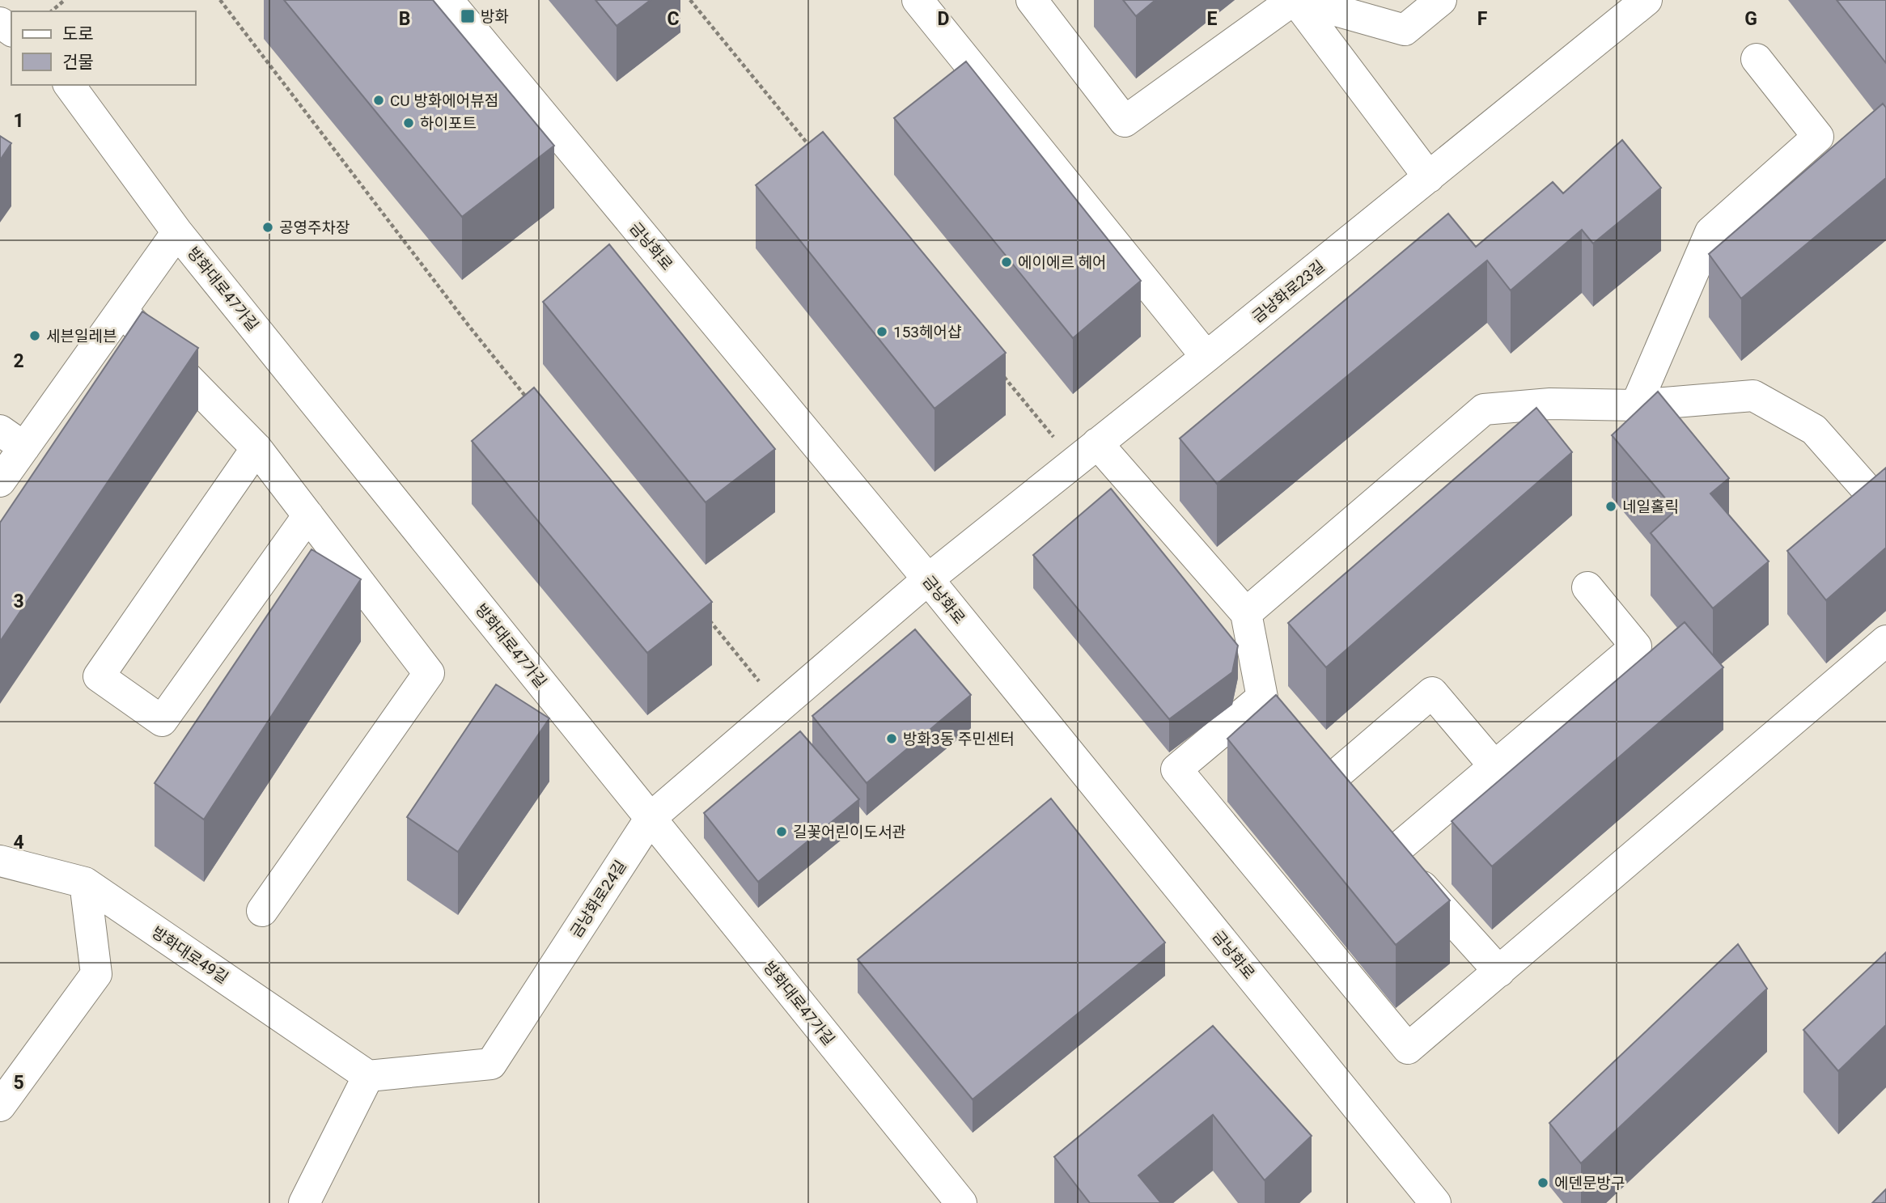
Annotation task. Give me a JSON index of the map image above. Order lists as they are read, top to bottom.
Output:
{
  "streets": {
    "street": [
      "금낭화로",
      "방화대로47가길",
      "금낭화로23길",
      "금낭화로24길",
      "방화대로49길"
    ]
  },
  "crossings": [
    ["금낭화로", "금낭화로23길"],
    ["금낭화로", "금낭화로24길"],
    ["방화대로47가길", "금낭화로24길"],
    ["금낭화로23길", "금낭화로24길"],
    ["금낭화로24길", "방화대로49길"]
  ],
  "places": {
    "transit": ["방화"],
    "other": [
      "CU 방화에어뷰점",
      "하이포트",
      "공영주차장",
      "에이에르 헤어",
      "153헤어샵",
      "세븐일레븐",
      "네일홀릭",
      "방화3동 주민센터",
      "길꽃어린이도서관",
      "에덴문방구"
    ]
  },
  "legend": ["도로", "건물"],
  "grid": {
    "columns": [
      "B",
      "C",
      "D",
      "E",
      "F",
      "G"
    ],
    "rows": [
      "1",
      "2",
      "3",
      "4",
      "5"
    ]
  }
}
